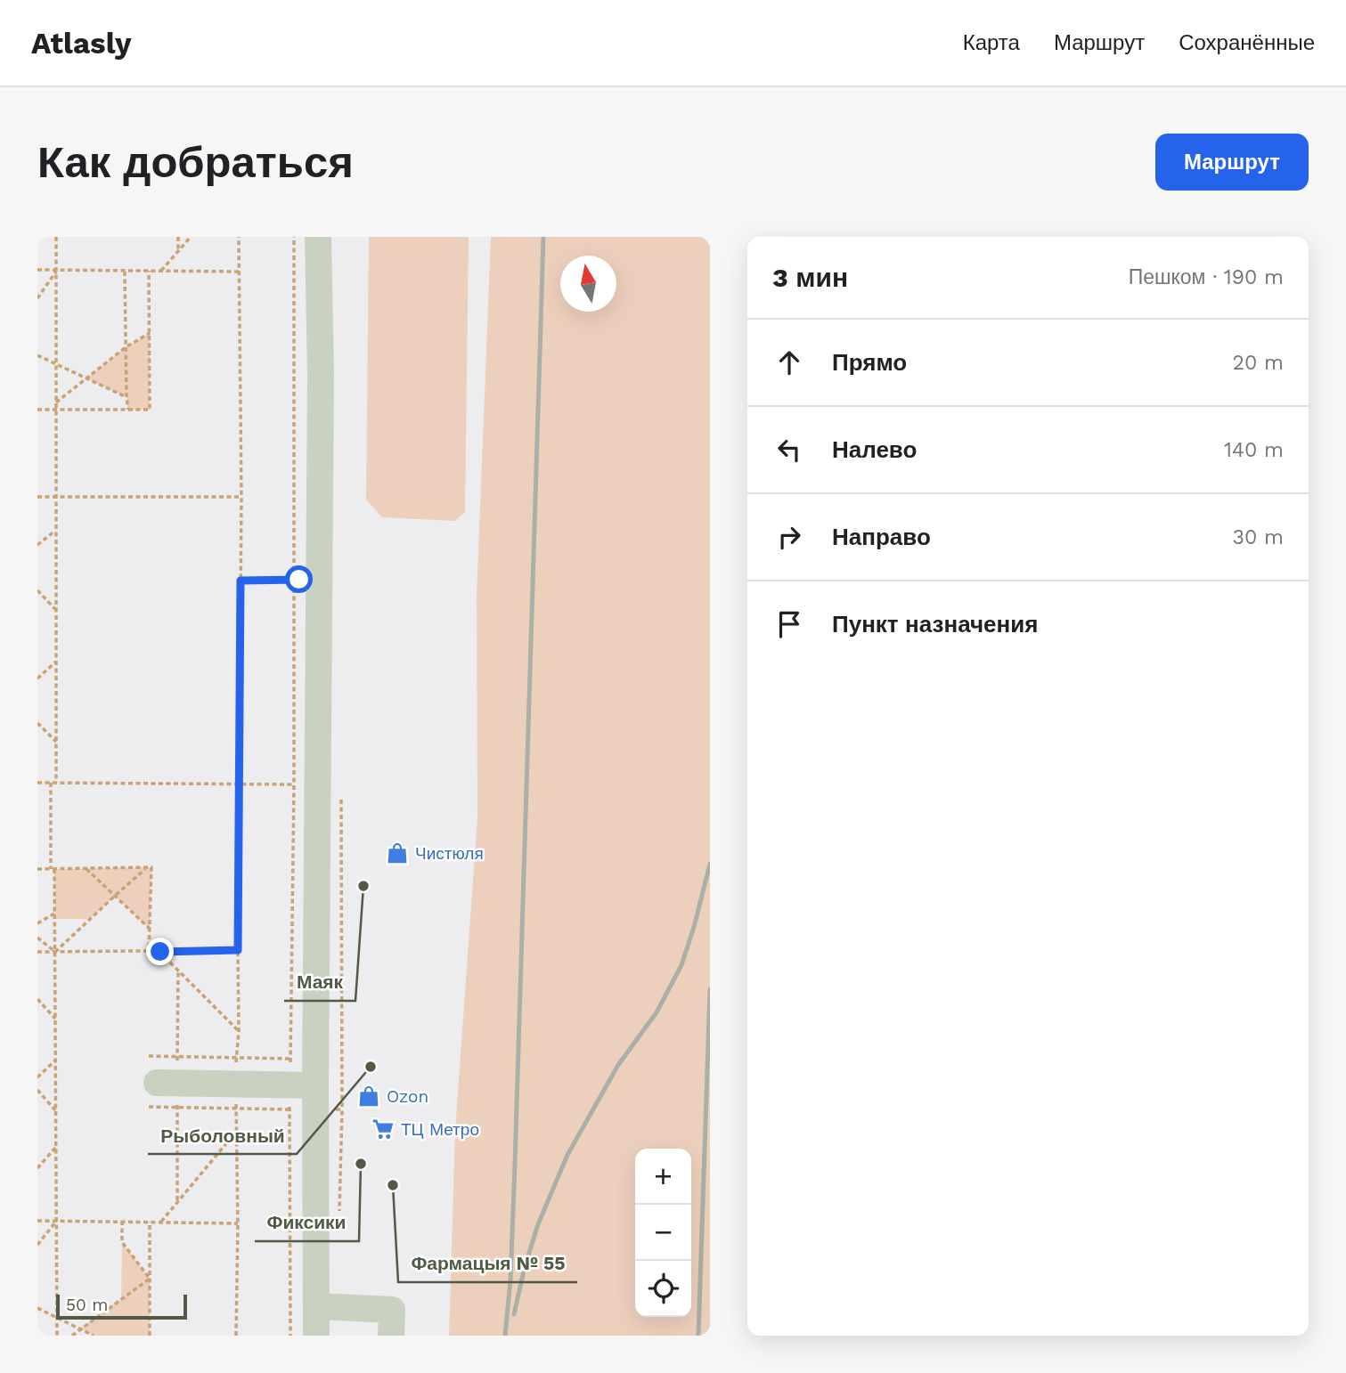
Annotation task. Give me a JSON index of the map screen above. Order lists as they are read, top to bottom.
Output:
{
  "places": {
    "shop": ["Чистюля", "Ozon"],
    "other": [
      "Маяк",
      "Рыболовный",
      "Фиксики",
      "Фармацыя № 55"
    ],
    "supermarket": ["ТЦ Метро"]
  },
  "scale_bar": "50 m",
  "north": "top",
  "page": {
    "header": "Atlasly",
    "nav": ["Карта", "Маршрут", "Сохранённые"],
    "buttons": "Маршрут",
    "title": "Как добраться",
    "heading": ["3 мин", "Пешком · 190 m"],
    "list": [
      ["Прямо", "20 m"],
      ["Налево", "140 m"],
      ["Направо", "30 m"],
      "Пункт назначения"
    ],
    "map_buttons": ["+", "−"],
    "scale": "50 m"
  }
}
